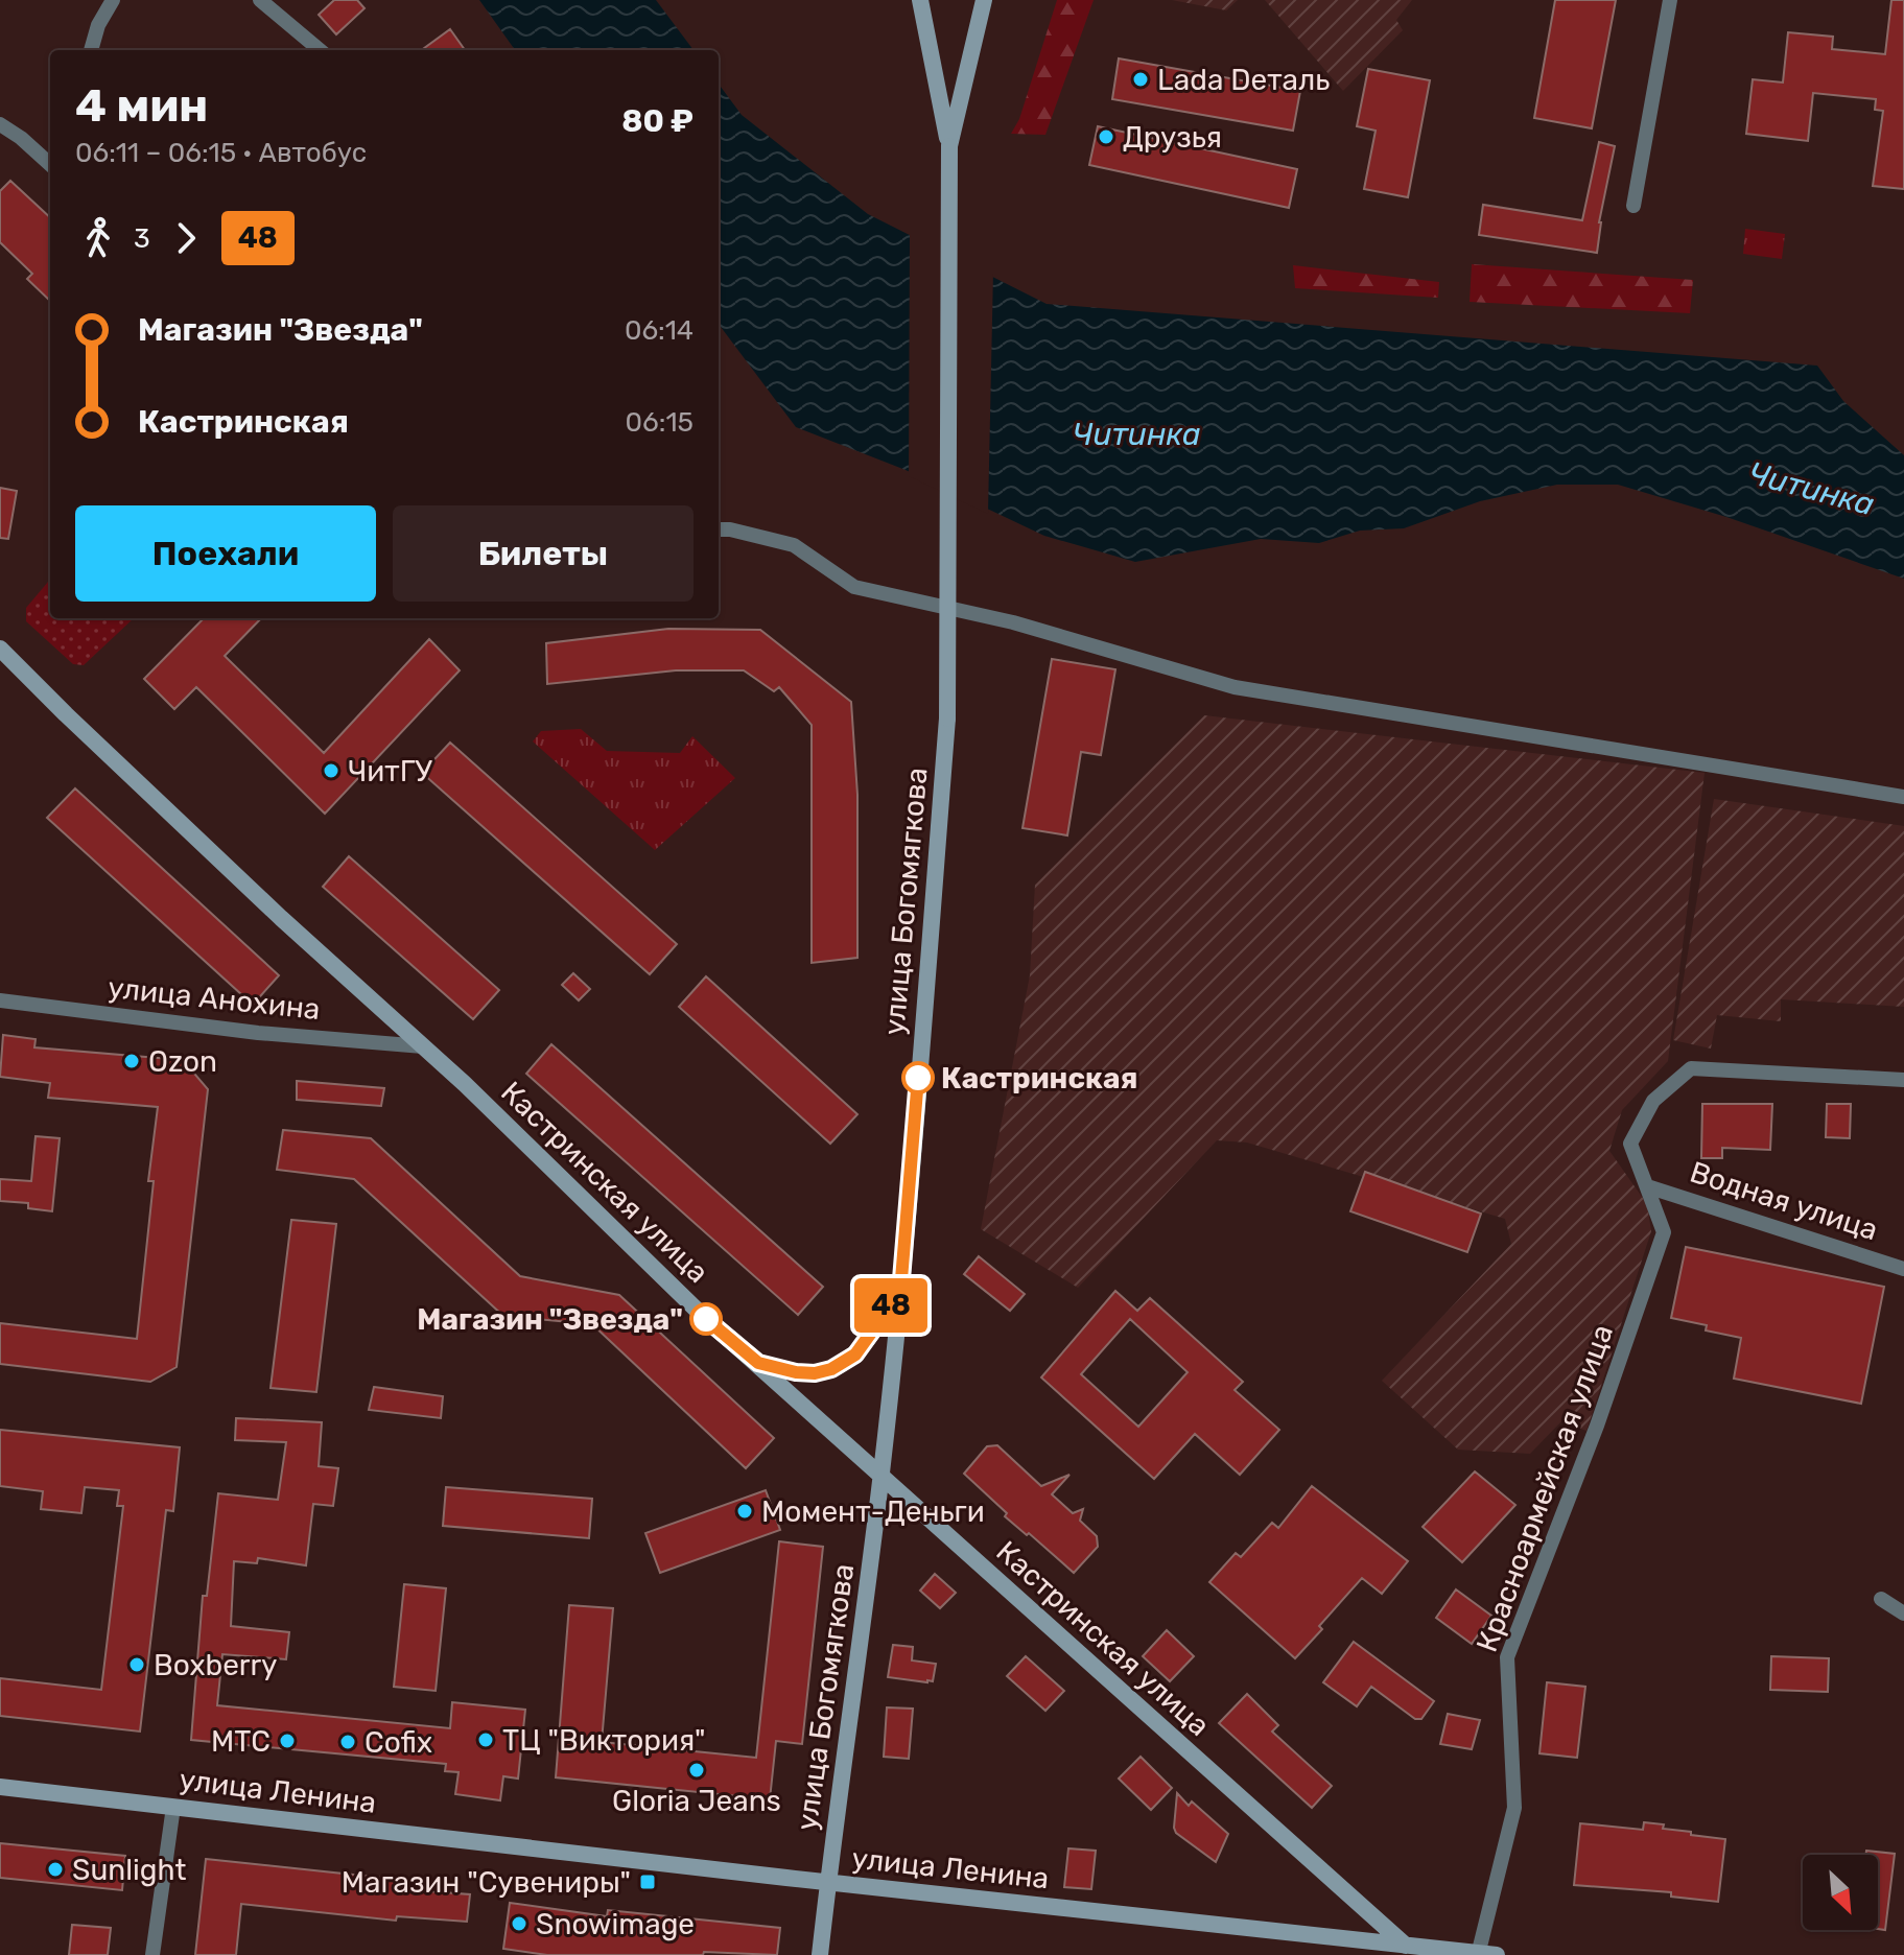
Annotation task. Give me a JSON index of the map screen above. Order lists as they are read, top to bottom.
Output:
{
  "streets": {
    "main road": ["улица Богомягкова", "Кастринская улица", "улица Ленина"],
    "street": ["улица Анохина", "Водная улица", "Красноармейская улица"]
  },
  "crossings": [
    ["улица Богомягкова", "Кастринская улица"],
    ["улица Богомягкова", "улица Ленина"],
    ["улица Анохина", "Кастринская улица"],
    ["Кастринская улица", "улица Ленина"],
    ["Водная улица", "Красноармейская улица"],
    ["Красноармейская улица", "улица Ленина"]
  ],
  "water": ["Читинка"],
  "places": {
    "other": [
      "Lada Dеталь",
      "Друзья",
      "ЧитГУ",
      "Ozon",
      "Кастринская",
      "Магазин \"Звезда\"",
      "Момент-Деньги",
      "Boxberry",
      "ТЦ \"Виктория\"",
      "МТС",
      "Cofix",
      "Gloria Jeans",
      "Sunlight",
      "Snowimage"
    ],
    "transit": ["Магазин \"Сувениры\""]
  },
  "lines": ["bus line 48"],
  "north": "bottom right",
  "page": {
    "on_map": "48",
    "heading": ["4 мин", "06:11 – 06:15 · Автобус", "80 ₽"],
    "legs": ["3", "48"],
    "list": [
      {
        "name": "Магазин \"Звезда\"",
        "value": "06:14"
      },
      {
        "name": "Кастринская",
        "value": "06:15"
      }
    ],
    "buttons": ["Поехали", "Билеты"]
  }
}
